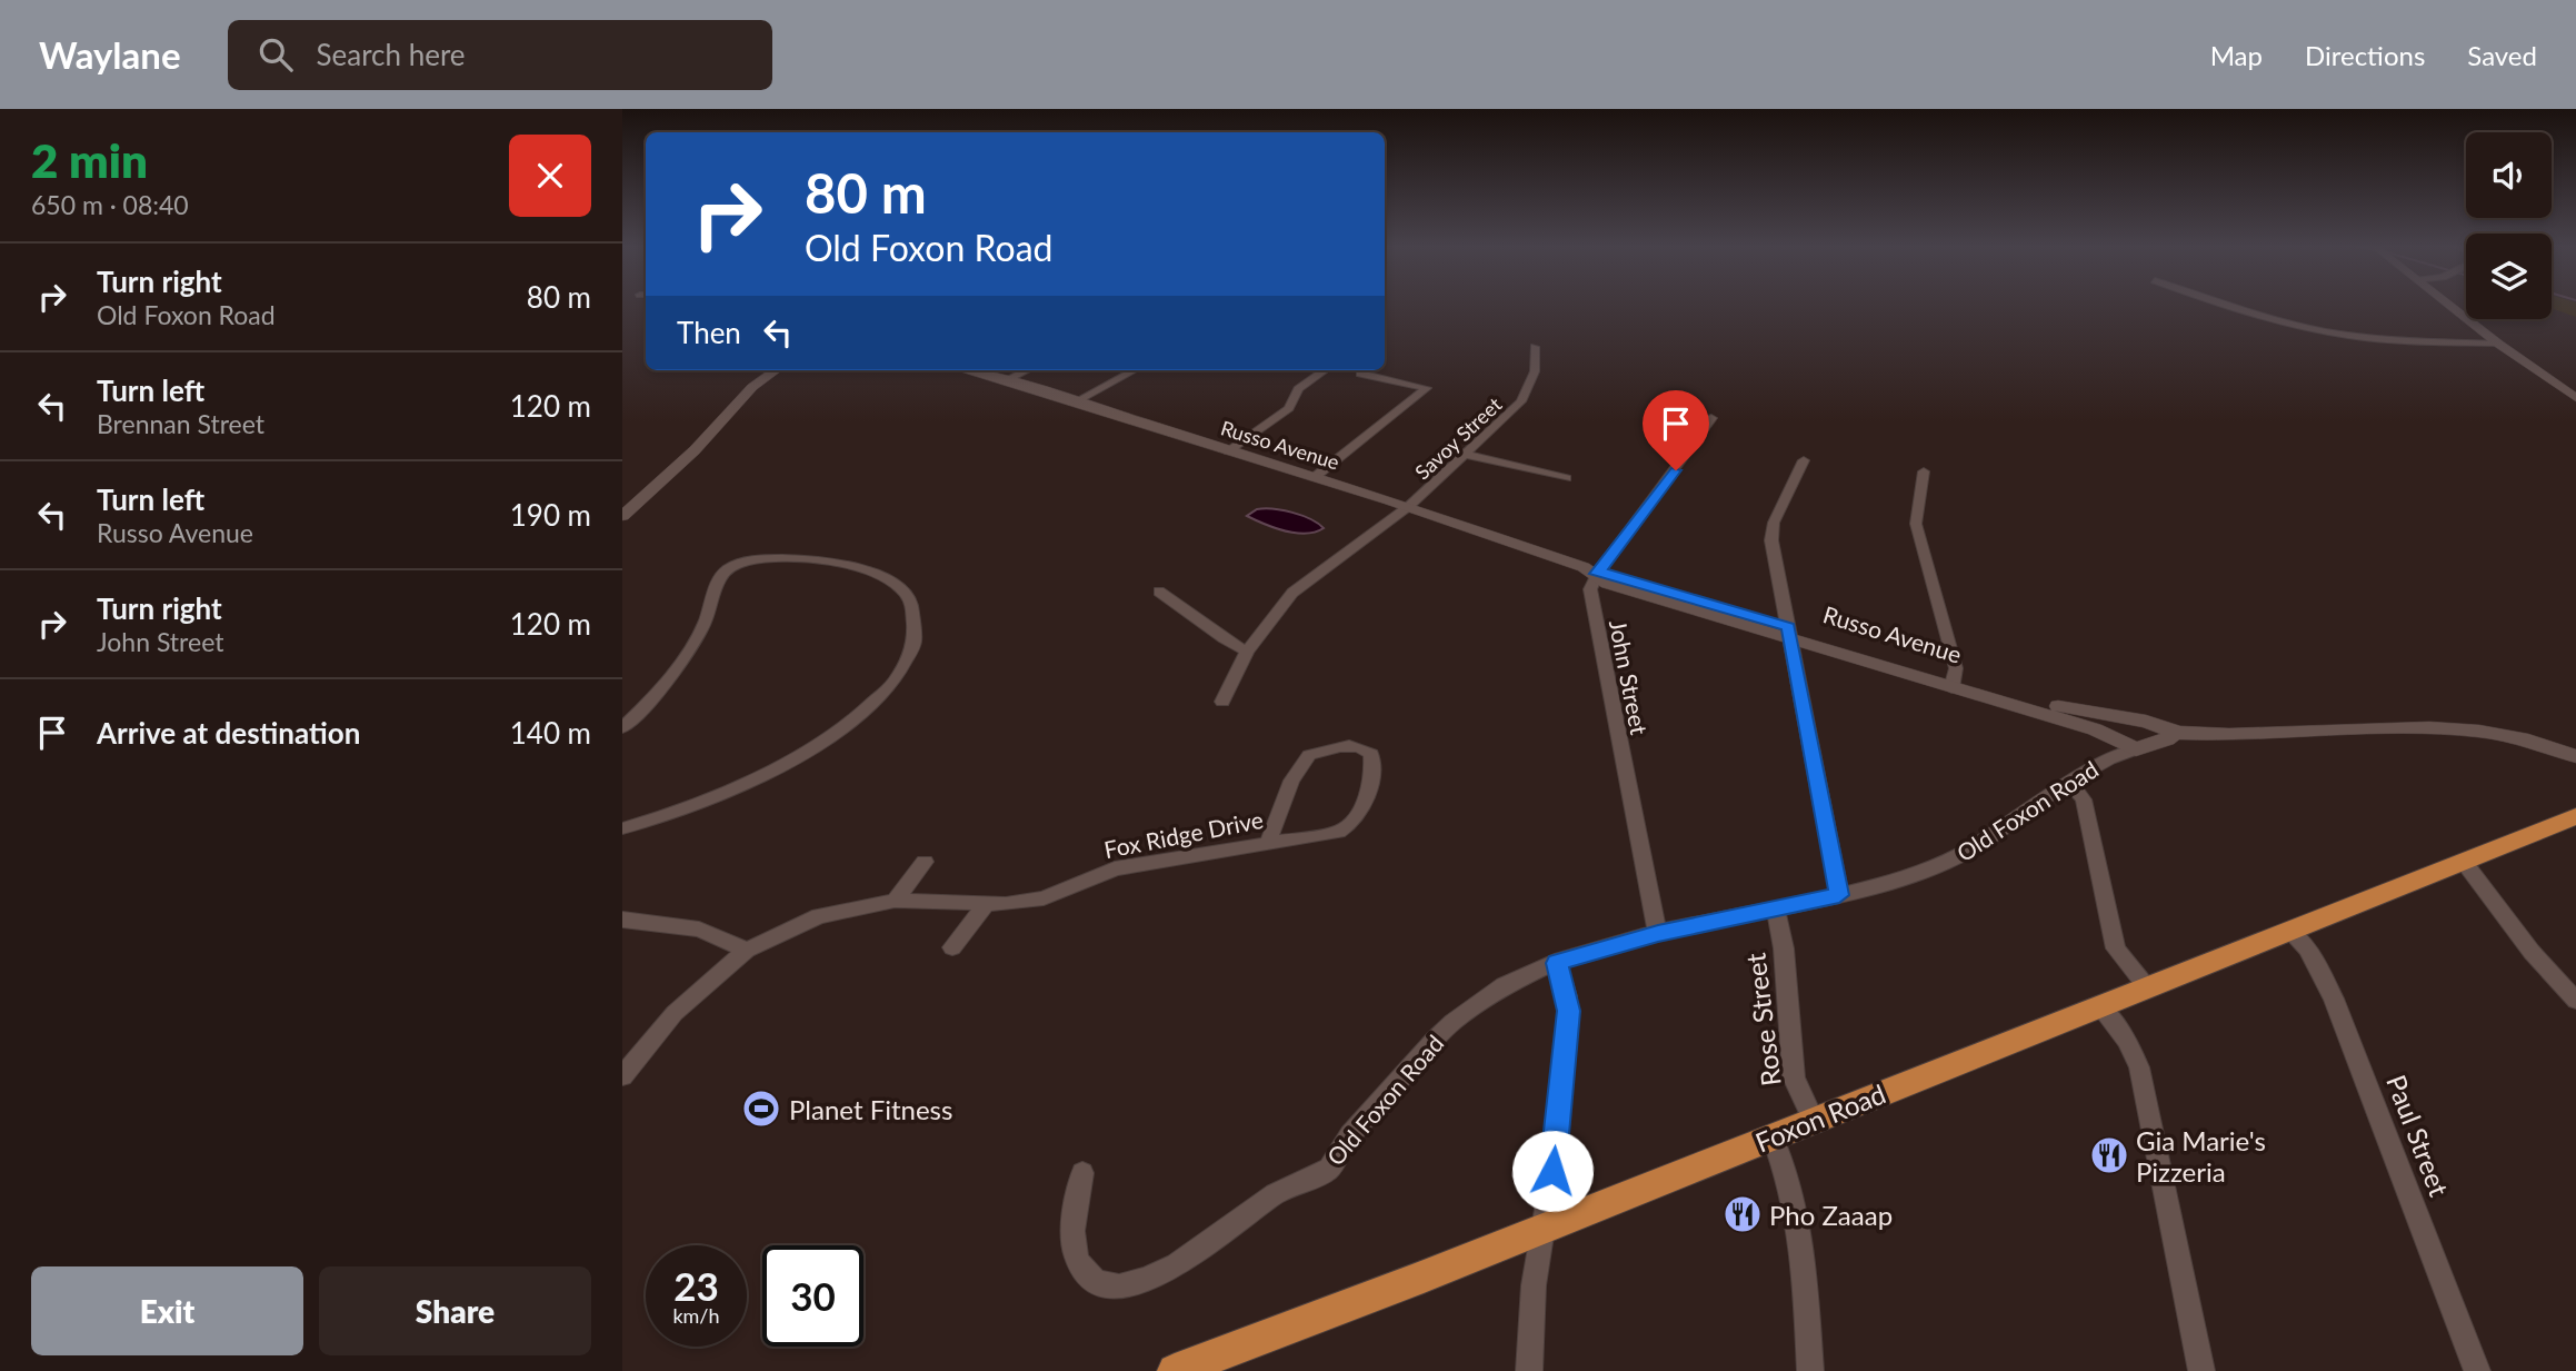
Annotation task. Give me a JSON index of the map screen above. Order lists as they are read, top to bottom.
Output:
{
  "streets": {
    "main road": ["Foxon Road"],
    "street": [
      "Savoy Street",
      "Russo Avenue",
      "John Street",
      "Old Foxon Road",
      "Fox Ridge Drive",
      "Rose Street",
      "Paul Street"
    ]
  },
  "crossings": [
    ["Savoy Street", "Russo Avenue"],
    ["Russo Avenue", "John Street"],
    ["Russo Avenue", "Old Foxon Road"],
    ["John Street", "Old Foxon Road"],
    ["Old Foxon Road", "Rose Street"],
    ["Rose Street", "Foxon Road"],
    ["Foxon Road", "Paul Street"]
  ],
  "places": {
    "sports": ["Planet Fitness"],
    "restaurant": ["Gia Marie's Pizzeria", "Pho Zaaap"]
  },
  "page": {
    "header": "Waylane",
    "search": "Search here",
    "nav": ["Map", "Directions", "Saved"],
    "heading": ["2 min", "650 m · 08:40"],
    "turn": ["80 m", "Old Foxon Road"],
    "list": [
      {
        "name": "Turn right",
        "note": "Old Foxon Road",
        "value": "80 m"
      },
      {
        "name": "Turn left",
        "note": "Brennan Street",
        "value": "120 m"
      },
      {
        "name": "Turn left",
        "note": "Russo Avenue",
        "value": "190 m"
      },
      {
        "name": "Turn right",
        "note": "John Street",
        "value": "120 m"
      },
      {
        "name": "Arrive at destination",
        "value": "140 m"
      }
    ],
    "then": "Then",
    "speed": "23 km/h",
    "limit": "30",
    "buttons": ["Exit", "Share"]
  }
}
